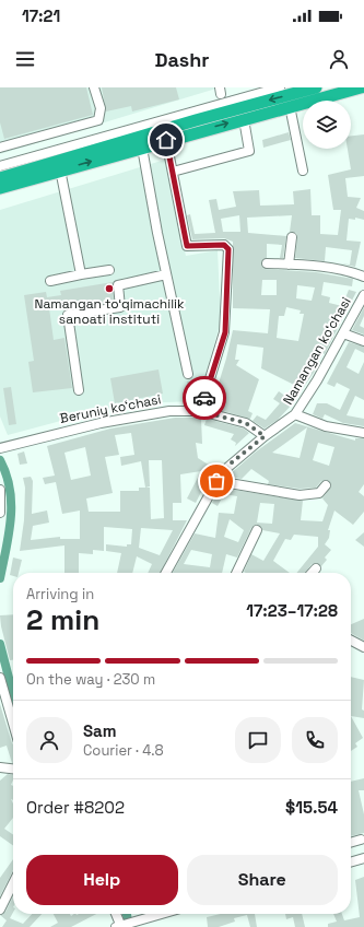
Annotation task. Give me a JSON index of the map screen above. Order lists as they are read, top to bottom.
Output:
{
  "streets": {
    "street": ["Namangan koʻchasi", "Beruniy koʻchasi"]
  },
  "crossings": [
    ["Namangan koʻchasi", "Beruniy koʻchasi"]
  ],
  "places": ["Namangan to‘qimachilik sanoati instituti"],
  "page": {
    "status": "17:21",
    "header": "Dashr",
    "heading": ["2 min", "Arriving in", "17:23–17:28"],
    "panel": [
      "Sam",
      "Courier · 4.8",
      "Order #8202",
      "$15.54"
    ],
    "bar": "On the way · 230 m",
    "buttons": ["Help", "Share"]
  }
}
